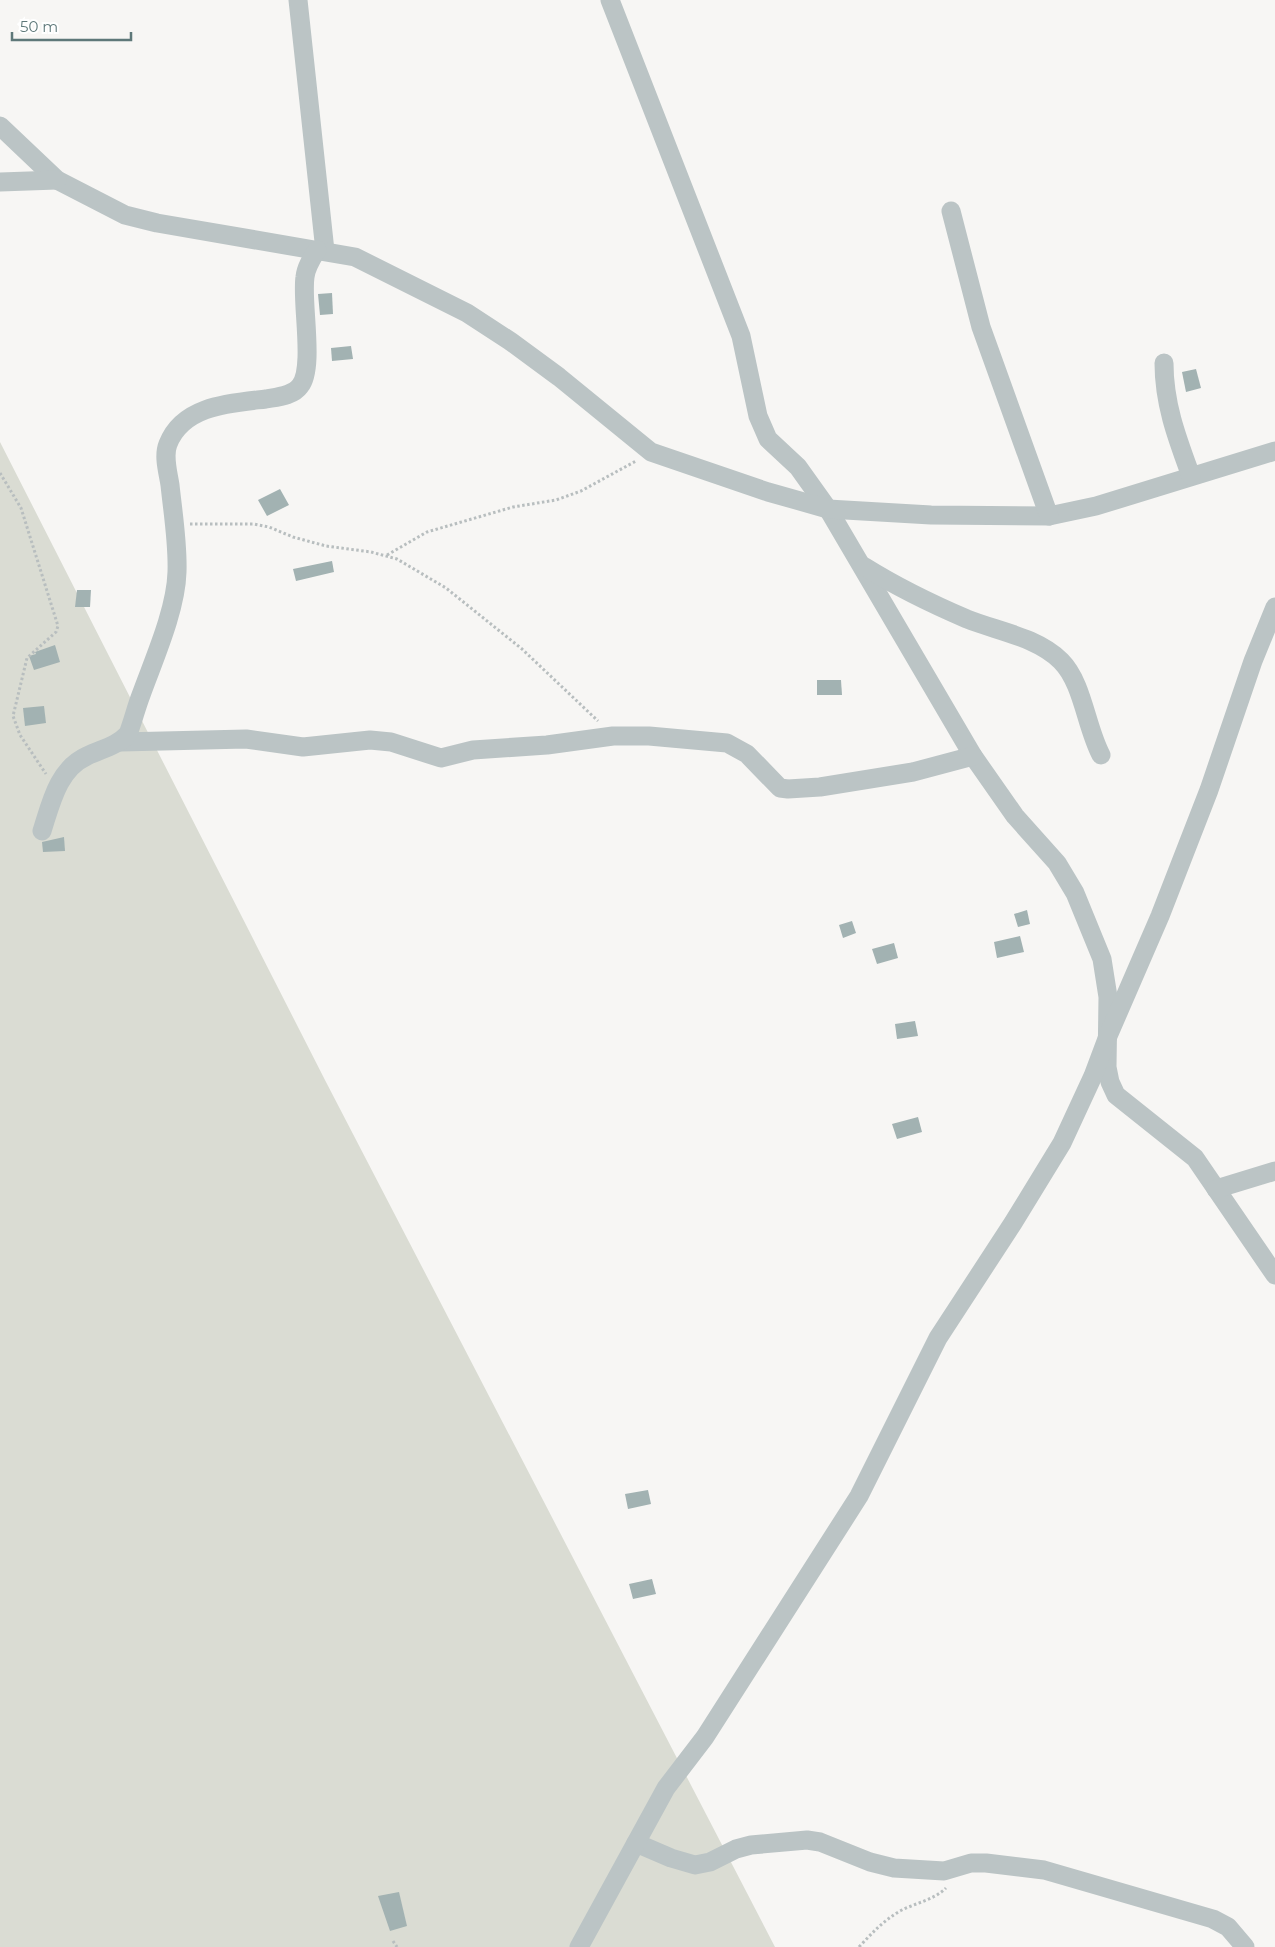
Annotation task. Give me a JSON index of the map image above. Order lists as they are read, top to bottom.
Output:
{
  "scale_bar": "50 m"
}
